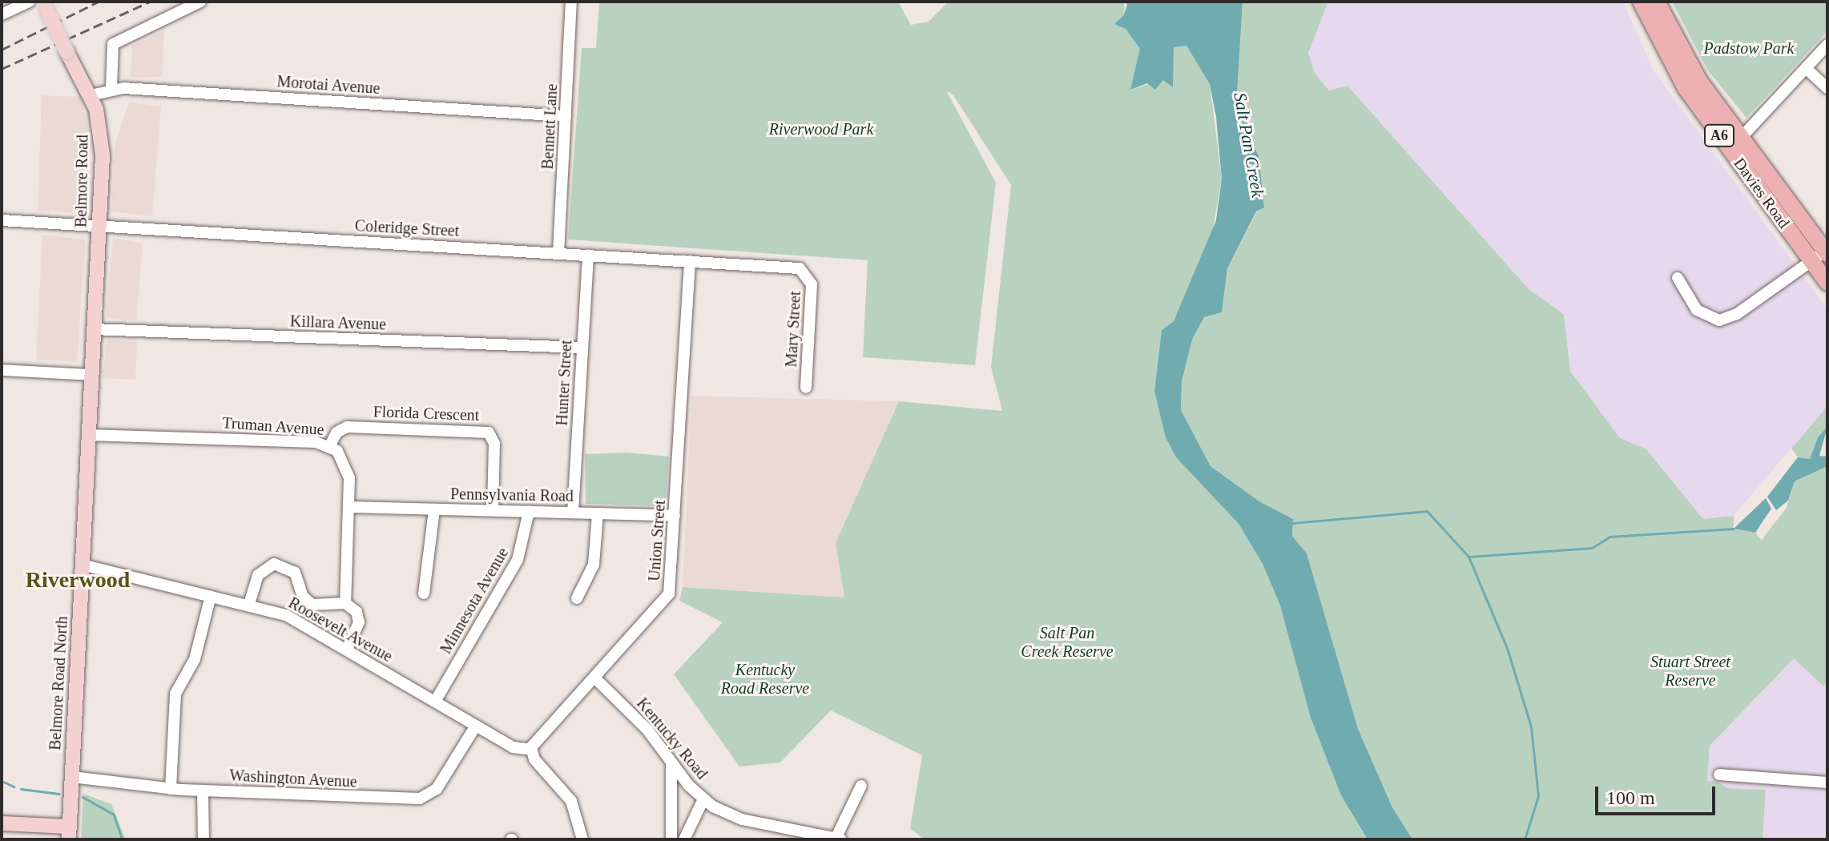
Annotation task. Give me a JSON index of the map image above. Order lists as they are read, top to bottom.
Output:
{
  "streets": {
    "highway": ["A6", "Davies Road"],
    "main road": ["Belmore Road", "Belmore Road North"],
    "street": [
      "Morotai Avenue",
      "Bennett Lane",
      "Coleridge Street",
      "Killara Avenue",
      "Mary Street",
      "Hunter Street",
      "Florida Crescent",
      "Truman Avenue",
      "Pennsylvania Road",
      "Union Street",
      "Minnesota Avenue",
      "Roosevelt Avenue",
      "Kentucky Road",
      "Washington Avenue"
    ]
  },
  "crossings": [
    ["Morotai Avenue", "Bennett Lane"],
    ["Morotai Avenue", "Belmore Road"],
    ["Bennett Lane", "Coleridge Street"],
    ["Belmore Road", "Coleridge Street"],
    ["Belmore Road", "Killara Avenue"],
    ["Belmore Road", "Belmore Road North"],
    ["Coleridge Street", "Mary Street"],
    ["Coleridge Street", "Hunter Street"],
    ["Coleridge Street", "Union Street"],
    ["Killara Avenue", "Hunter Street"],
    ["Hunter Street", "Pennsylvania Road"],
    ["Florida Crescent", "Truman Avenue"],
    ["Florida Crescent", "Pennsylvania Road"],
    ["Truman Avenue", "Pennsylvania Road"],
    ["Truman Avenue", "Roosevelt Avenue"],
    ["Truman Avenue", "Belmore Road North"],
    ["Pennsylvania Road", "Union Street"],
    ["Pennsylvania Road", "Minnesota Avenue"],
    ["Union Street", "Roosevelt Avenue"],
    ["Union Street", "Kentucky Road"],
    ["Minnesota Avenue", "Roosevelt Avenue"],
    ["Roosevelt Avenue", "Belmore Road North"],
    ["Roosevelt Avenue", "Washington Avenue"],
    ["Belmore Road North", "Washington Avenue"]
  ],
  "districts": ["Riverwood"],
  "water": ["Salt Pan Creek"],
  "parks": [
    "Padstow Park",
    "Riverwood Park",
    "Salt Pan Creek Reserve",
    "Stuart Street Reserve",
    "Kentucky Road Reserve"
  ],
  "scale_bar": "100 m"
}
